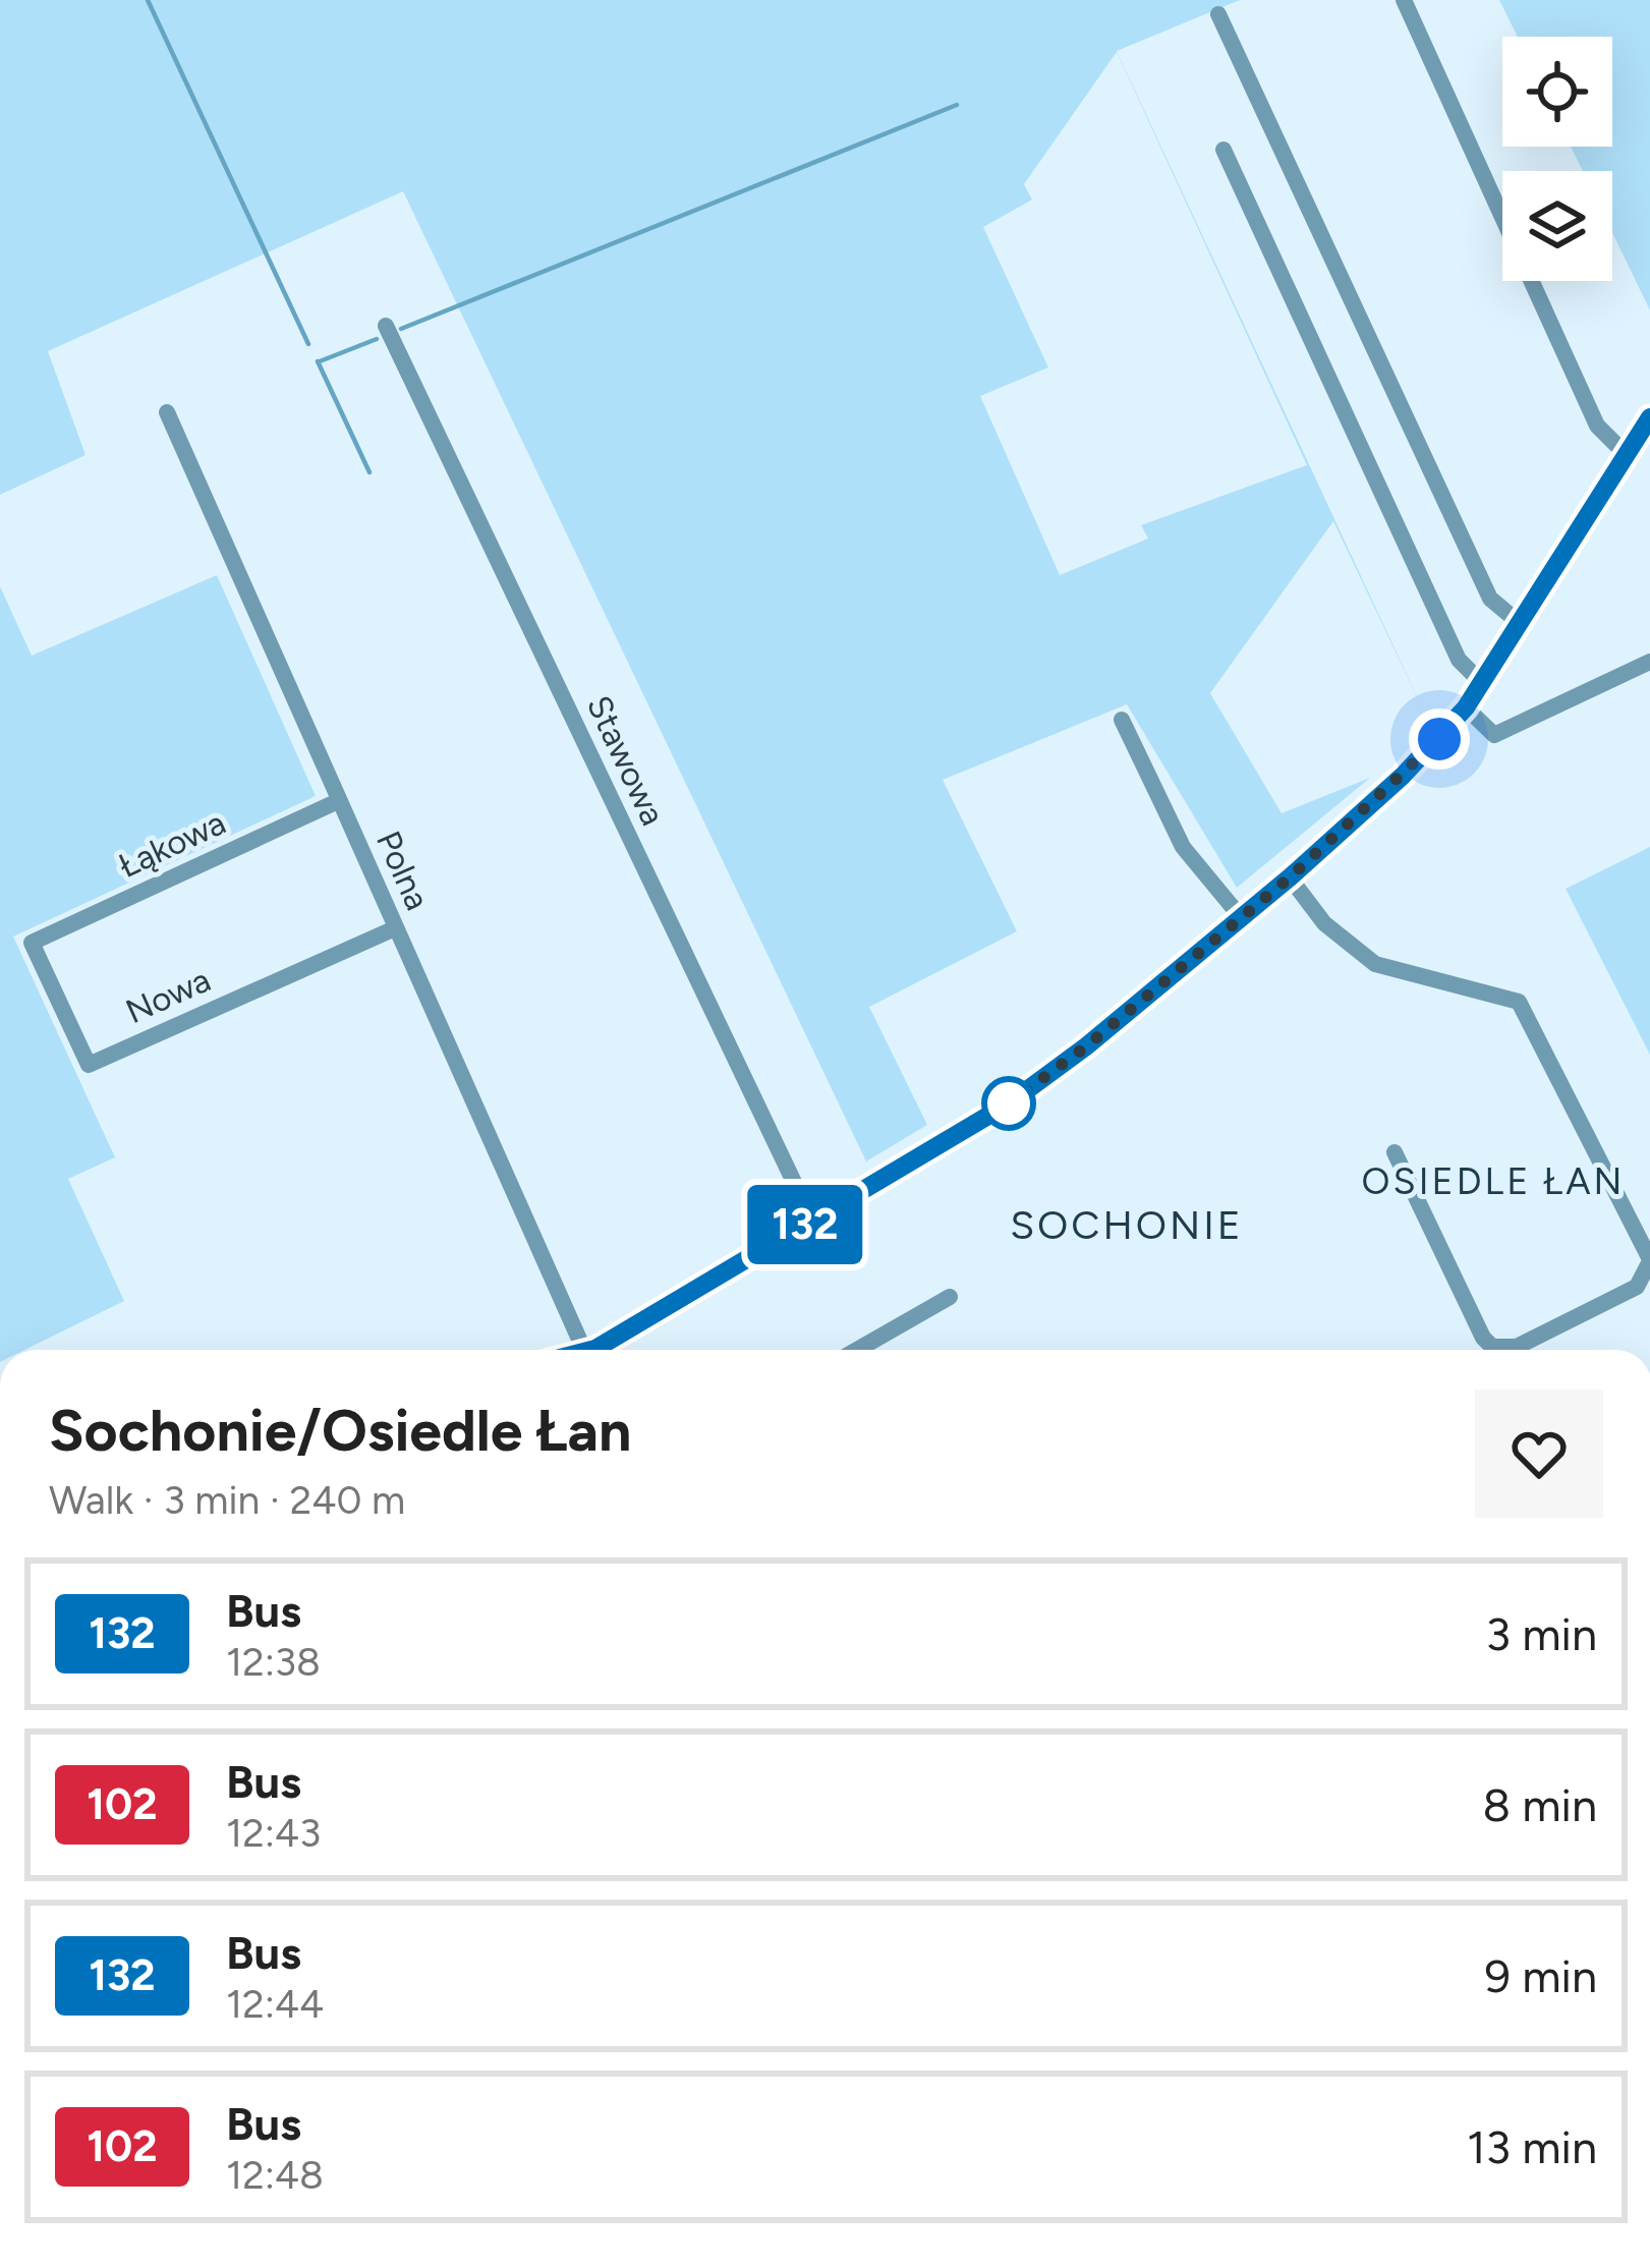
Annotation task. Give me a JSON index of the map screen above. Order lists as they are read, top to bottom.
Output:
{
  "streets": {
    "street": [
      "Stawowa",
      "Łąkowa",
      "Polna",
      "Nowa"
    ]
  },
  "crossings": [
    ["Łąkowa", "Polna"],
    ["Łąkowa", "Nowa"],
    ["Polna", "Nowa"]
  ],
  "districts": ["OSIEDLE ŁAN", "SOCHONIE"],
  "lines": ["bus line 132"],
  "page": {
    "on_map": "132",
    "heading": ["Sochonie/Osiedle Łan", "Walk · 3 min · 240 m"],
    "list": [
      {
        "mark": "132",
        "name": "Bus",
        "note": "12:38",
        "value": "3 min"
      },
      {
        "mark": "102",
        "name": "Bus",
        "note": "12:43",
        "value": "8 min"
      },
      {
        "mark": "132",
        "name": "Bus",
        "note": "12:44",
        "value": "9 min"
      },
      {
        "mark": "102",
        "name": "Bus",
        "note": "12:48",
        "value": "13 min"
      }
    ]
  }
}
